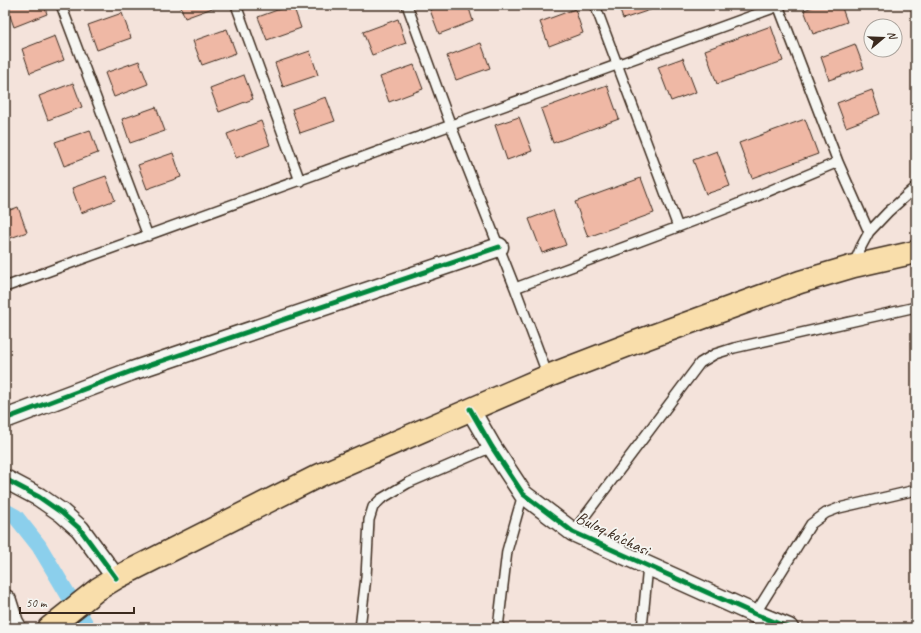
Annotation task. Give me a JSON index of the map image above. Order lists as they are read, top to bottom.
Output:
{
  "streets": {
    "street": ["Buloq ko'chasi"]
  },
  "scale_bar": "50 m",
  "north": "right"
}
